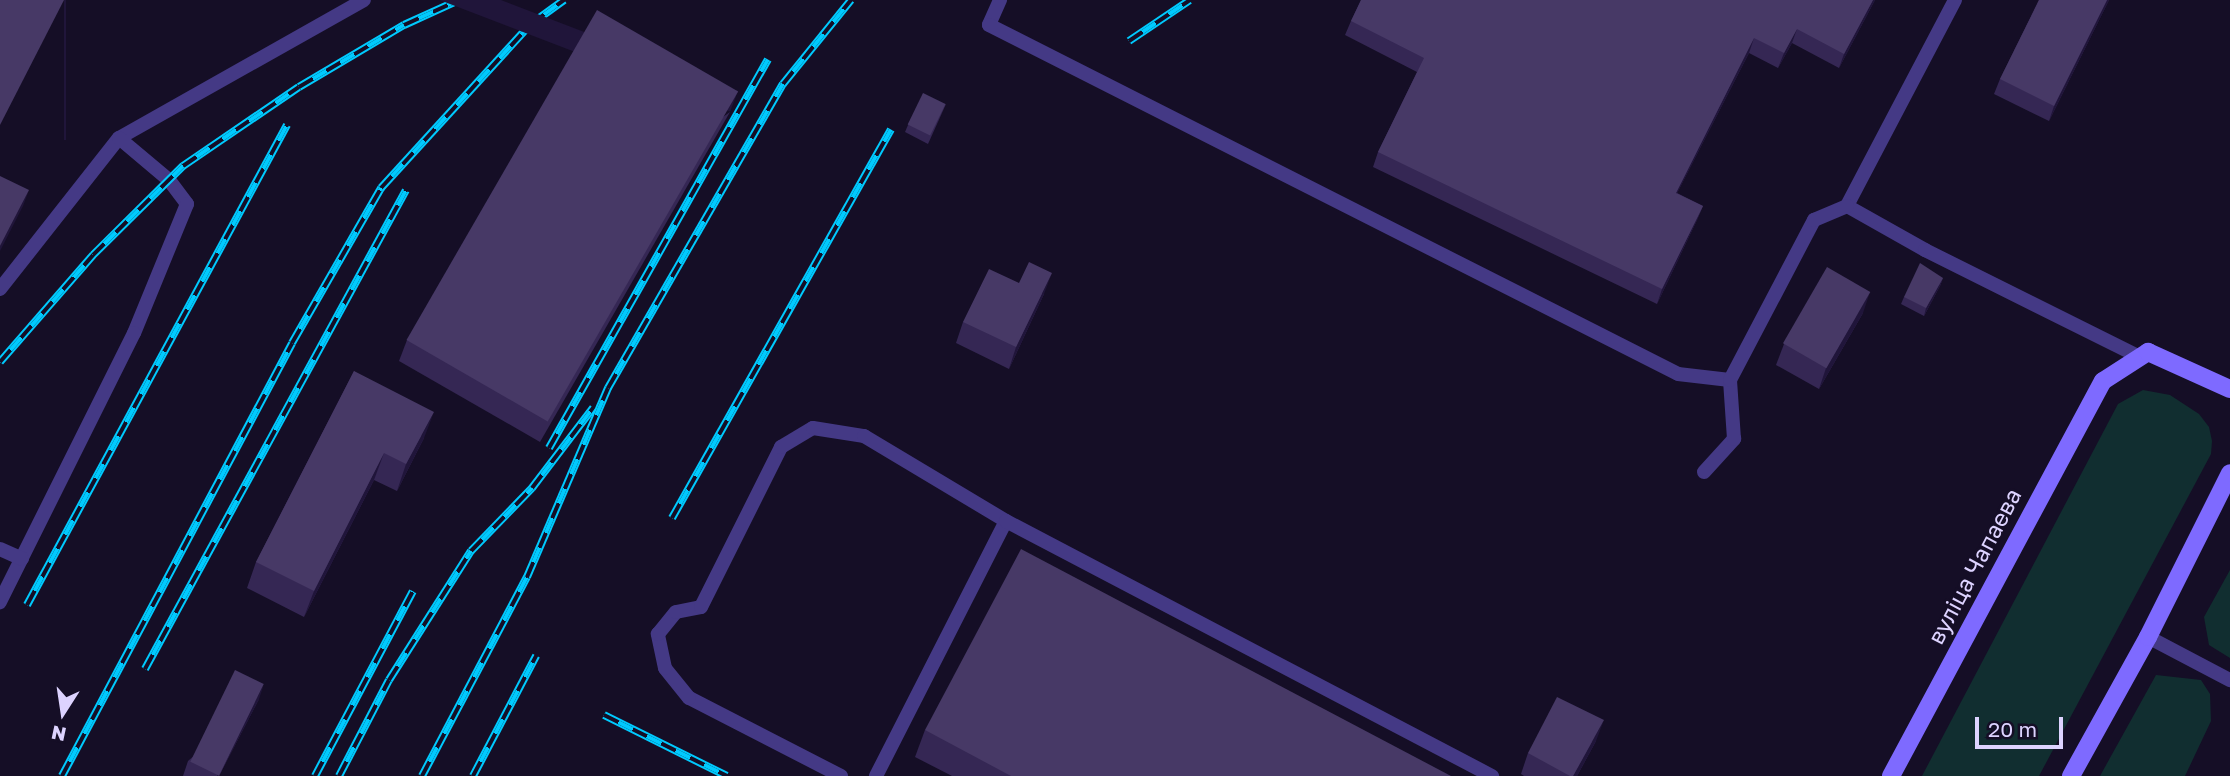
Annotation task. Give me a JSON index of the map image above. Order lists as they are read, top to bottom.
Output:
{
  "streets": {
    "street": ["вуліца Чапаева"]
  },
  "scale_bar": "20 m",
  "north": "bottom"
}
